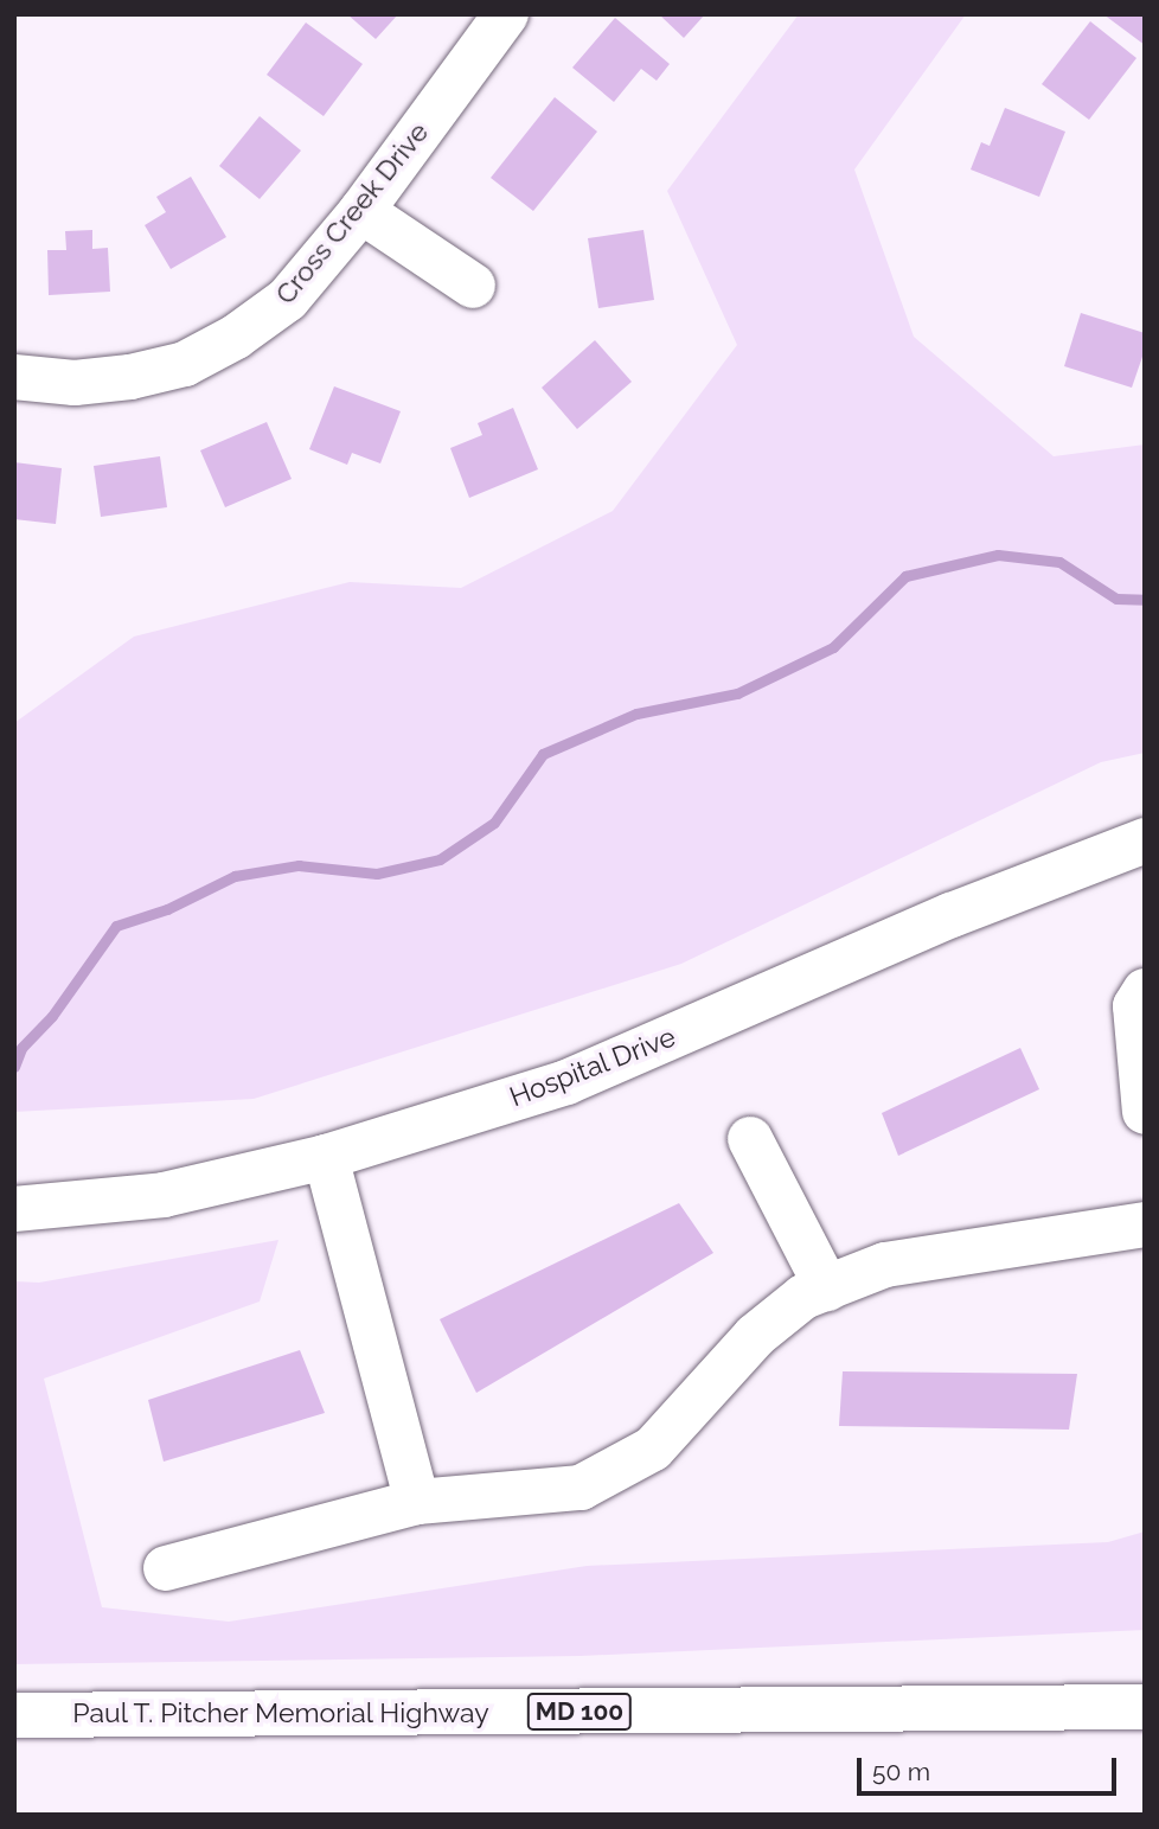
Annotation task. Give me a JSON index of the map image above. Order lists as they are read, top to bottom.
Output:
{
  "streets": {
    "main road": [
      "Cross Creek Drive",
      "Hospital Drive",
      "MD 100",
      "Paul T. Pitcher Memorial Highway"
    ]
  },
  "scale_bar": "50 m"
}
